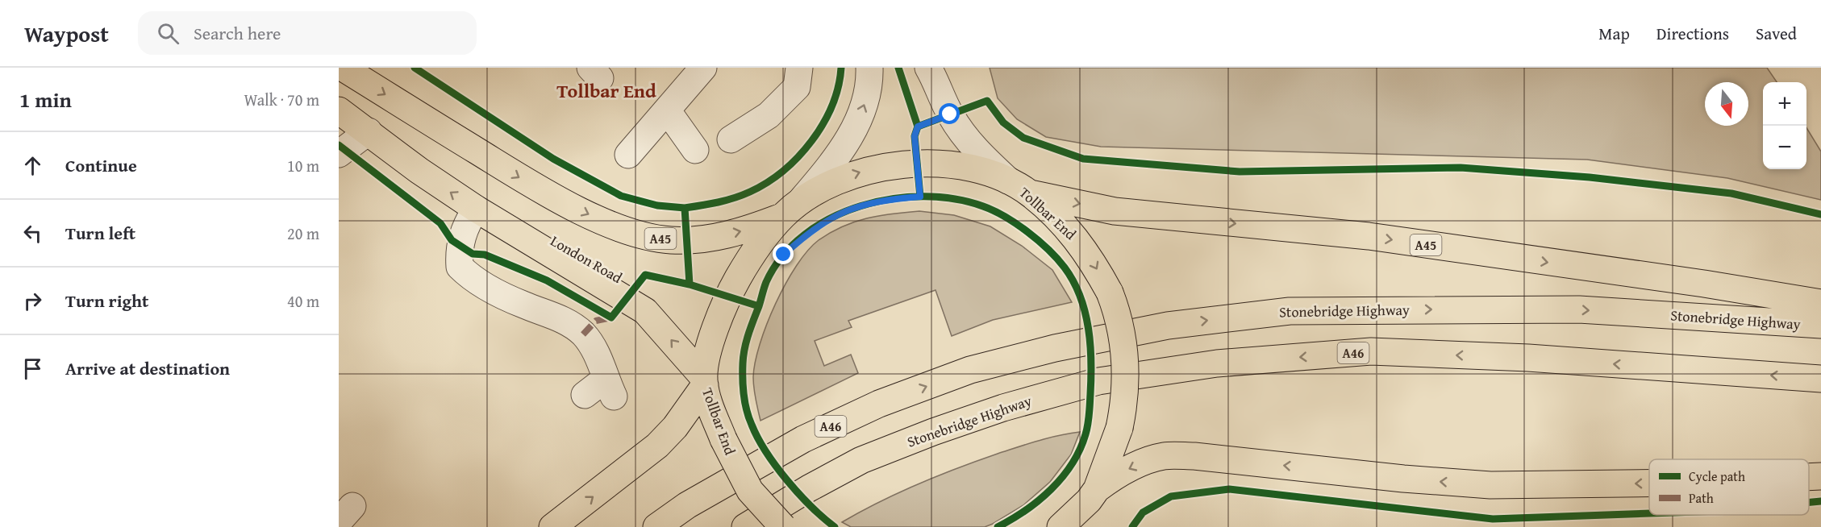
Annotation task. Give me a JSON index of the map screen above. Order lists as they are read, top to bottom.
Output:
{
  "streets": {
    "highway": [
      "Tollbar End",
      "A45",
      "London Road",
      "Stonebridge Highway",
      "A46"
    ]
  },
  "crossings": [
    ["Tollbar End", "A45"],
    ["Tollbar End", "London Road"]
  ],
  "one_way": ["London Road"],
  "districts": ["Tollbar End"],
  "legend": ["Cycle path", "Path"],
  "north": "bottom",
  "page": {
    "header": "Waypost",
    "search": "Search here",
    "nav": ["Map", "Directions", "Saved"],
    "heading": ["1 min", "Walk · 70 m"],
    "map_buttons": ["+", "−"],
    "list": [
      ["Continue", "10 m"],
      ["Turn left", "20 m"],
      ["Turn right", "40 m"],
      "Arrive at destination"
    ]
  }
}
